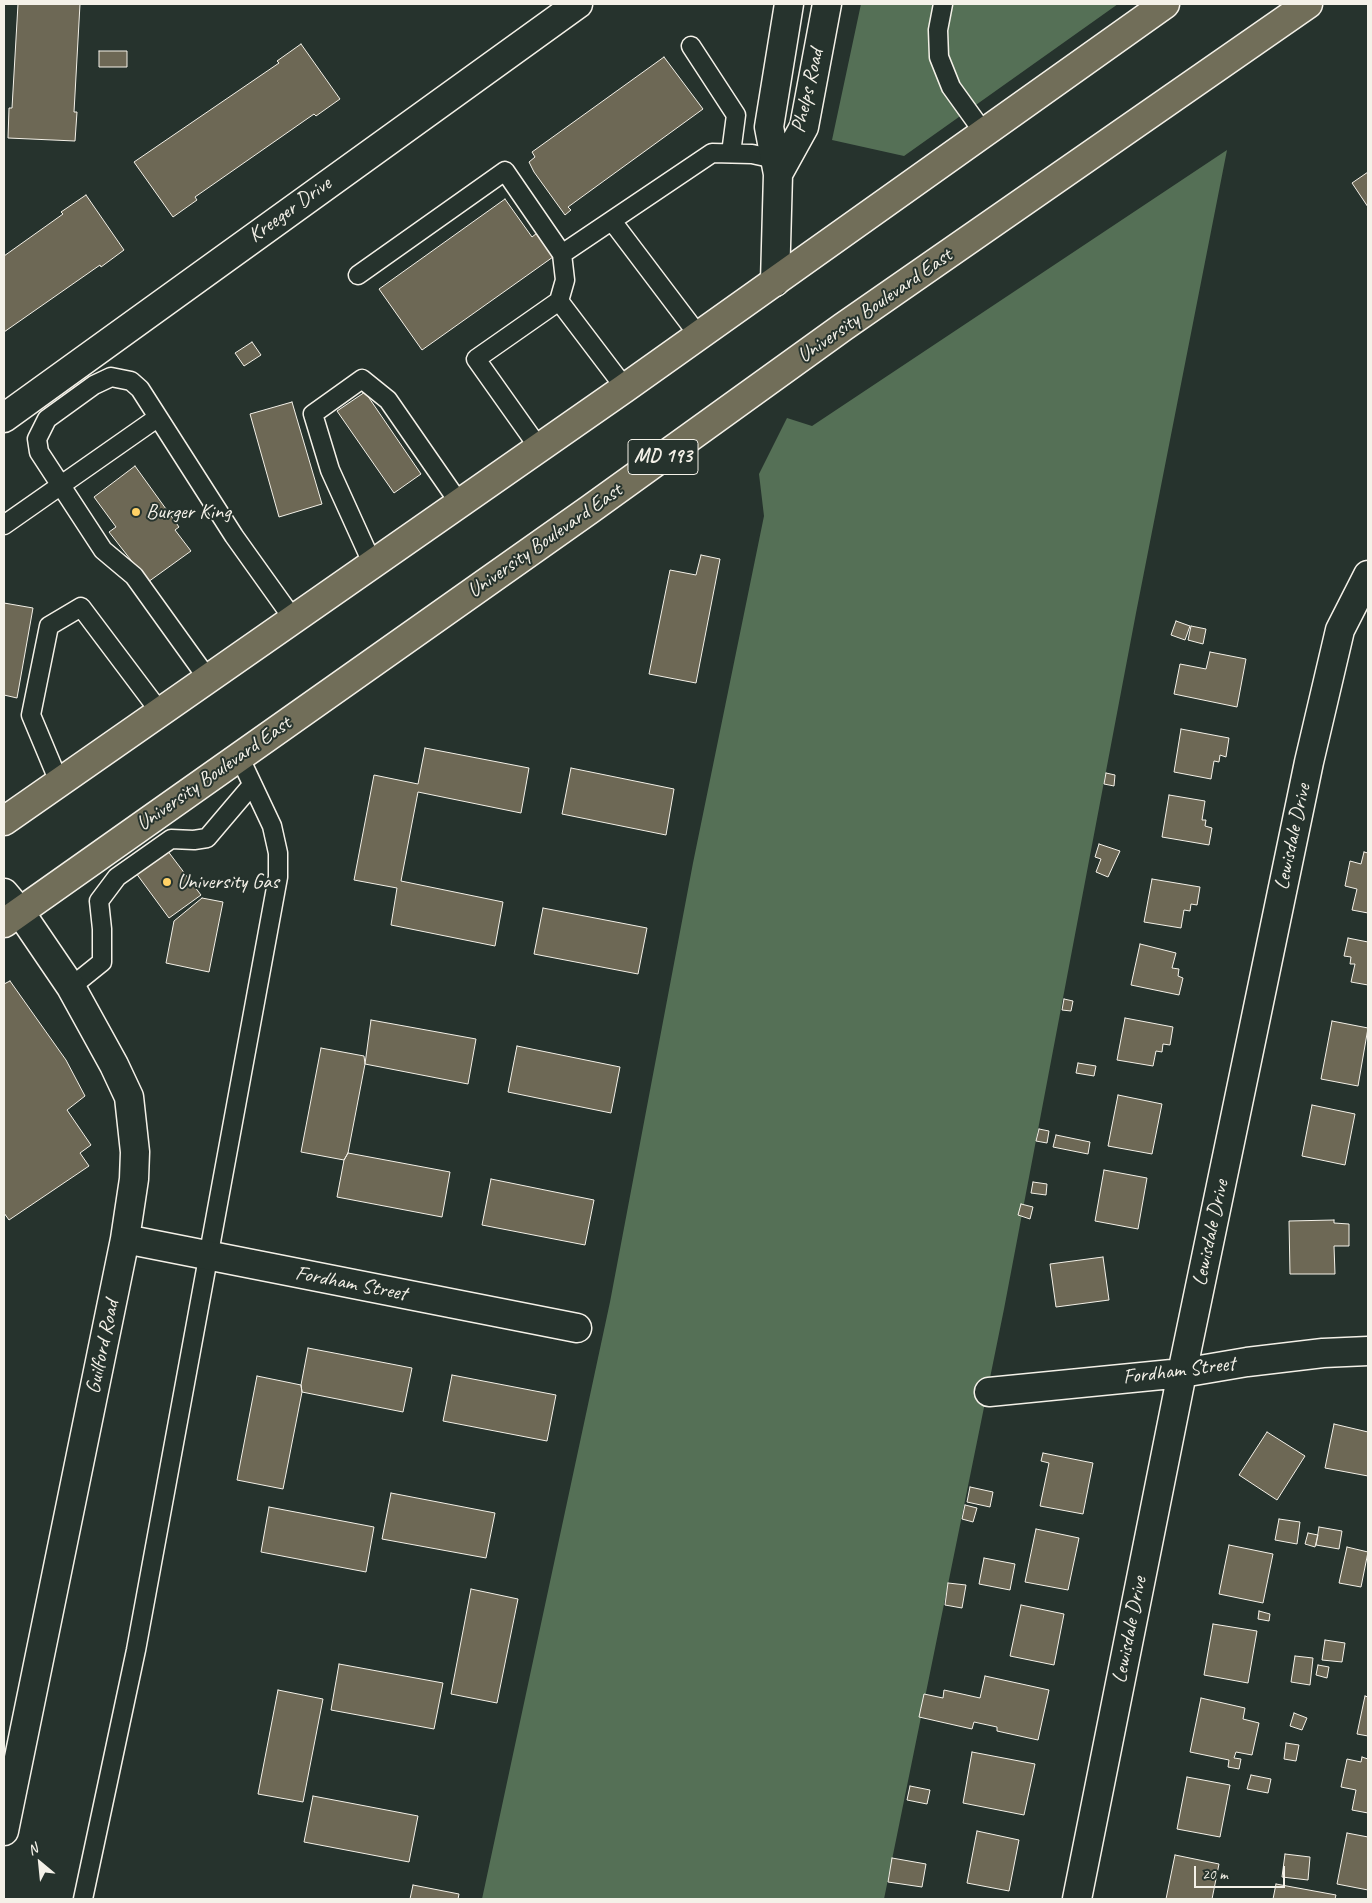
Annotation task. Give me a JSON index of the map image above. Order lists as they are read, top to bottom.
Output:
{
  "streets": {
    "main road": ["University Boulevard East", "MD 193"],
    "street": [
      "Phelps Road",
      "Kreeger Drive",
      "Lewisdale Drive",
      "Fordham Street",
      "Guilford Road"
    ]
  },
  "crossings": [
    ["University Boulevard East", "Guilford Road"],
    ["Lewisdale Drive", "Fordham Street"],
    ["Fordham Street", "Guilford Road"]
  ],
  "places": ["Burger King", "University Gas"],
  "scale_bar": "20 m",
  "north": "top left"
}
